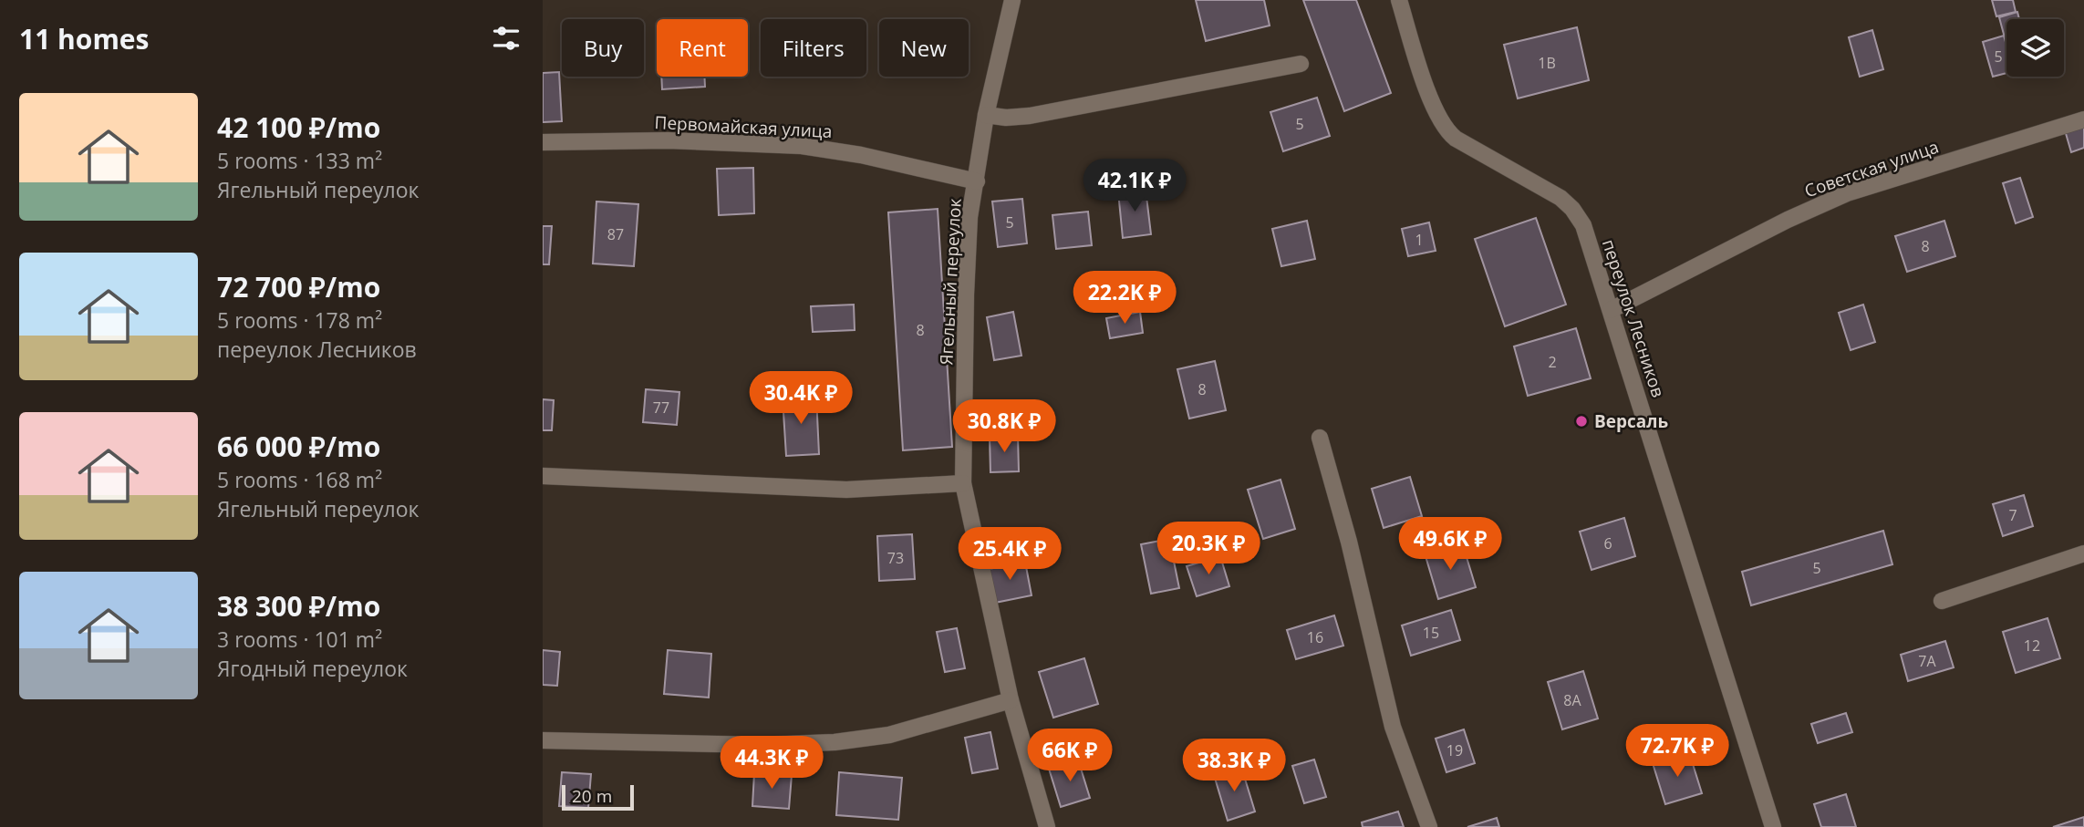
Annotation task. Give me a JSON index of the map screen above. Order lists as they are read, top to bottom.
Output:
{
  "streets": {
    "street": [
      "Первомайская улица",
      "Советская улица",
      "Ягельный переулок",
      "переулок Лесников"
    ]
  },
  "crossings": [
    ["Первомайская улица", "Ягельный переулок"],
    ["Советская улица", "переулок Лесников"]
  ],
  "places": ["Версаль"],
  "house_numbers": [
    "5",
    "1В",
    "5",
    "5",
    "87",
    "1",
    "8",
    "8",
    "2",
    "8",
    "77",
    "7",
    "6",
    "73",
    "5",
    "15",
    "16",
    "12",
    "7А",
    "8А",
    "19"
  ],
  "scale_bar": "20 m",
  "page": {
    "heading": "11 homes",
    "chip": [
      "Buy",
      "Rent",
      "Filters",
      "New"
    ],
    "list": [
      {
        "name": "42 100 ₽/mo",
        "note": "5 rooms · 133 m² · Ягельный переулок"
      },
      {
        "name": "72 700 ₽/mo",
        "note": "5 rooms · 178 m² · переулок Лесников"
      },
      {
        "name": "66 000 ₽/mo",
        "note": "5 rooms · 168 m² · Ягельный переулок"
      },
      {
        "name": "38 300 ₽/mo",
        "note": "3 rooms · 101 m² · Ягодный переулок"
      }
    ],
    "price": [
      "42.1K ₽",
      "22.2K ₽",
      "30.4K ₽",
      "30.8K ₽",
      "49.6K ₽",
      "20.3K ₽",
      "25.4K ₽",
      "72.7K ₽",
      "66K ₽",
      "44.3K ₽",
      "38.3K ₽"
    ],
    "scale": "20 m"
  }
}
